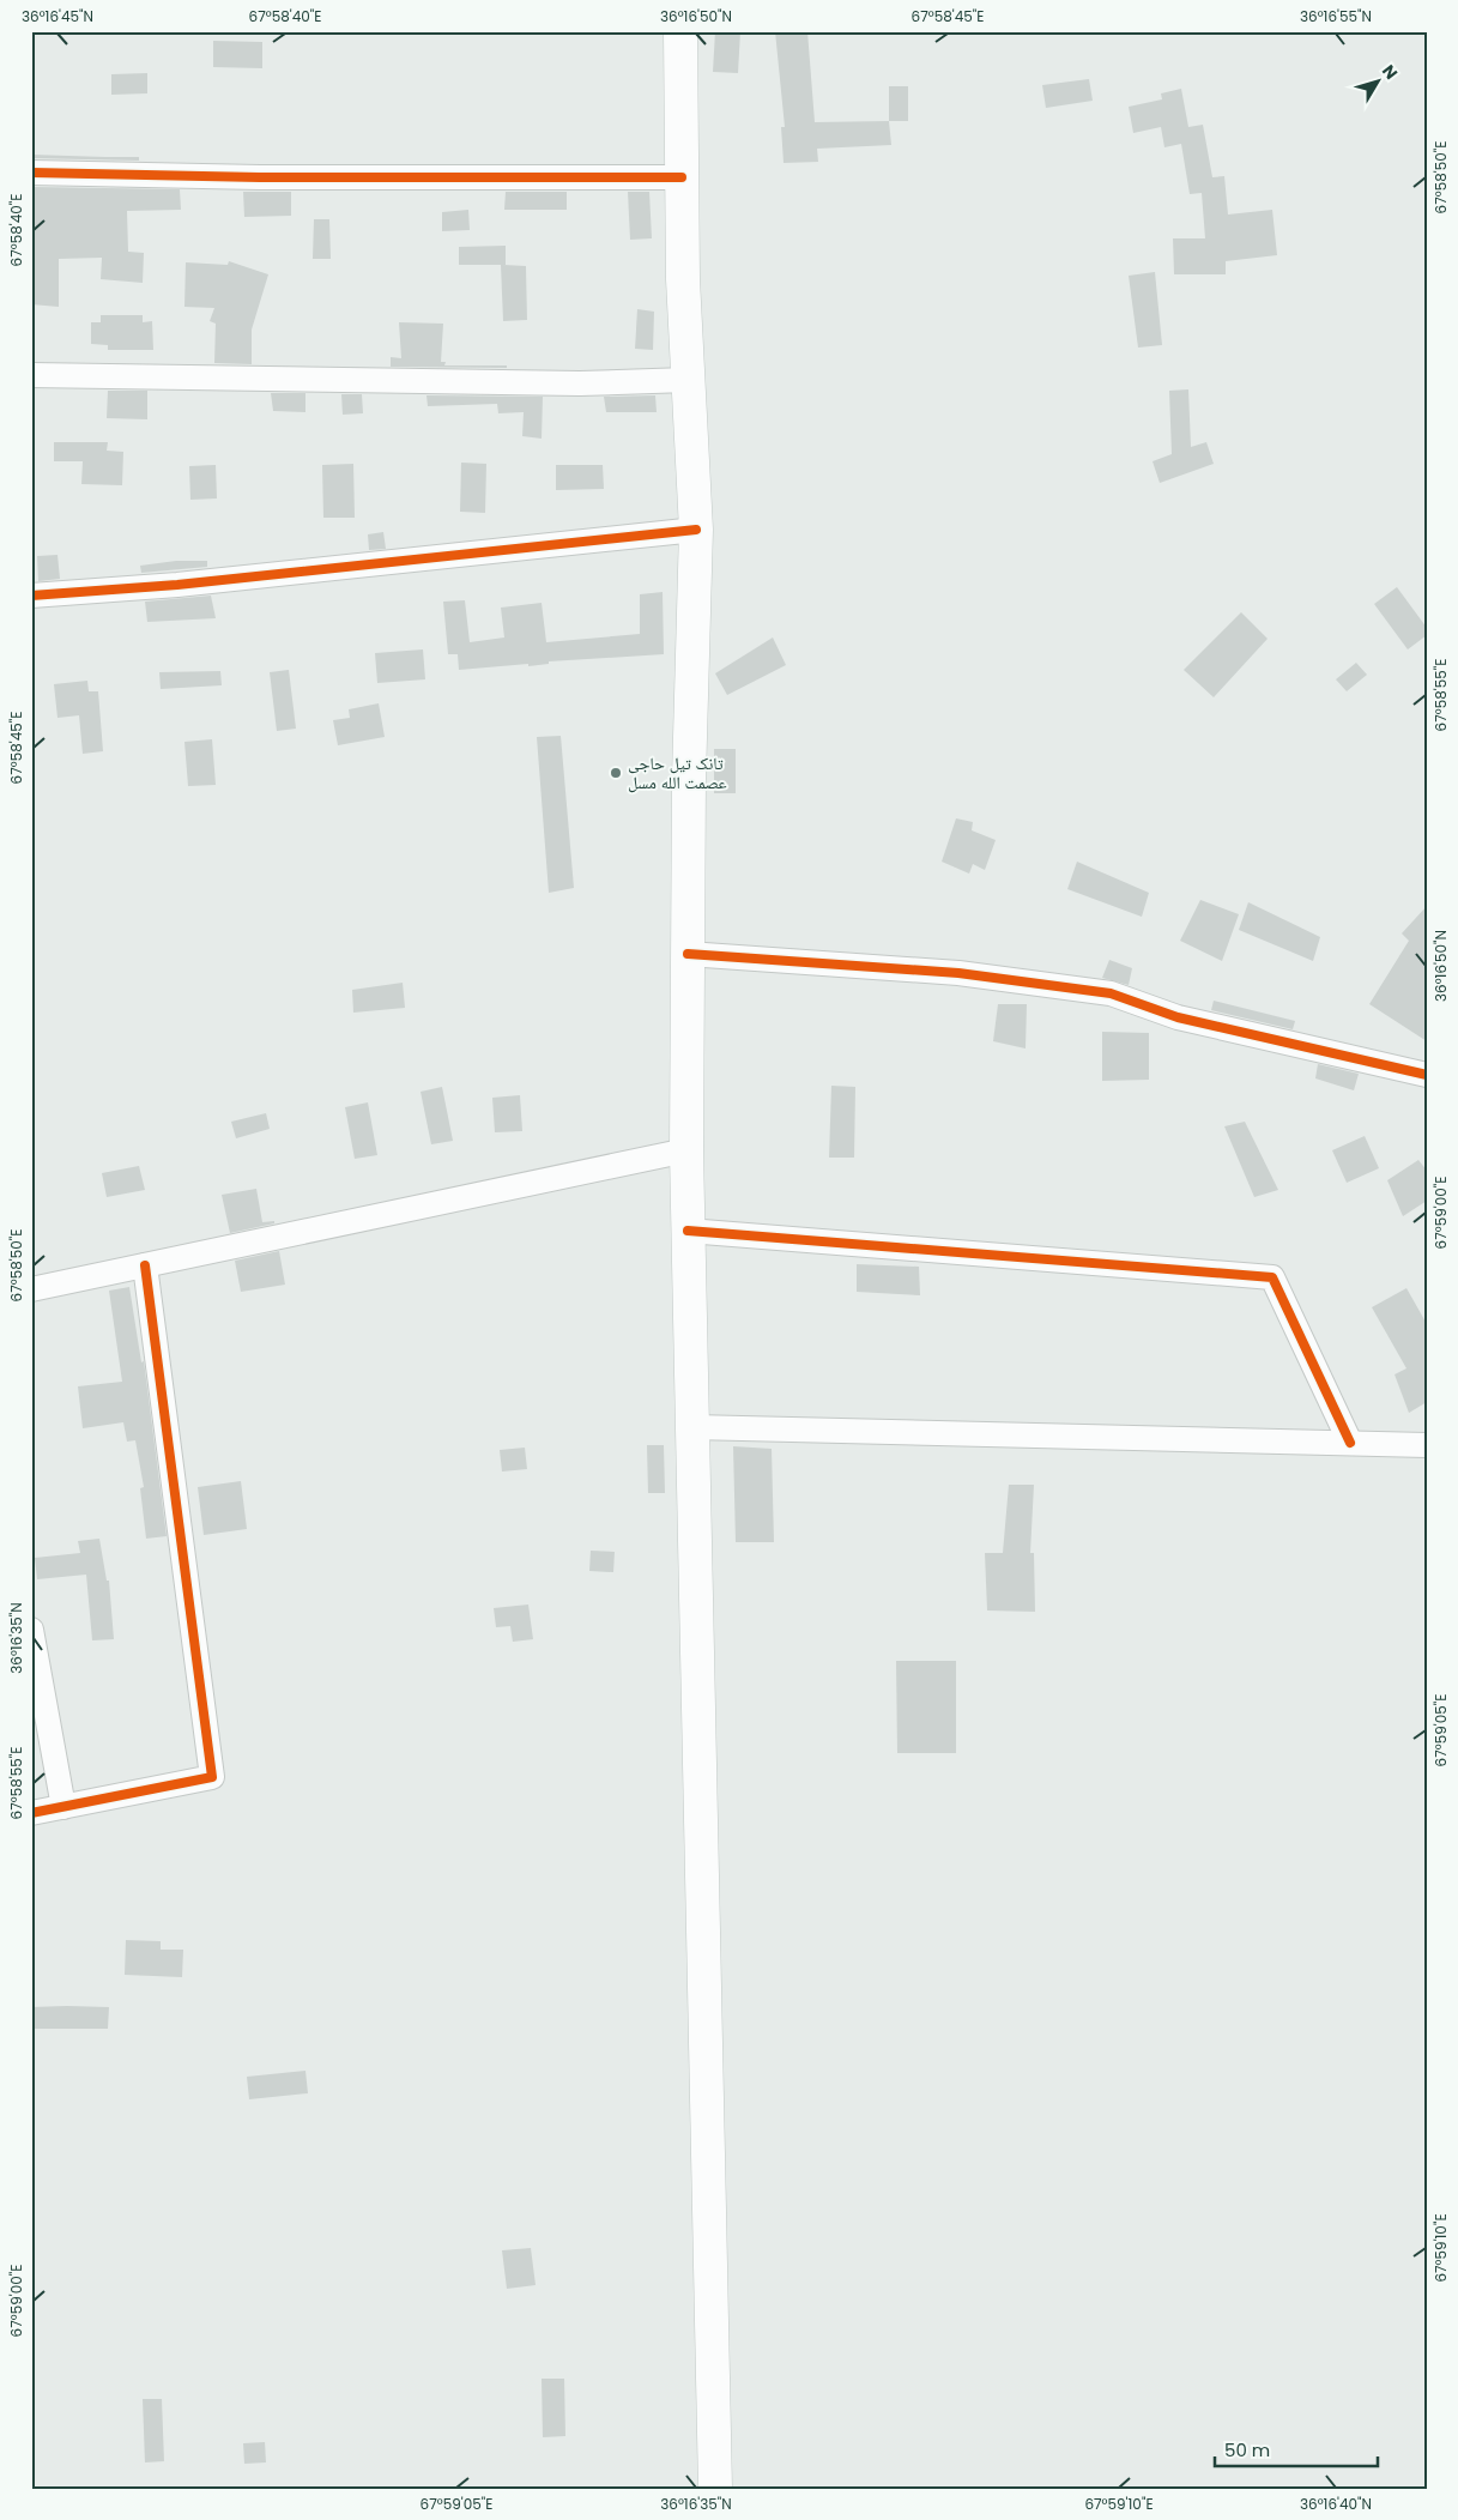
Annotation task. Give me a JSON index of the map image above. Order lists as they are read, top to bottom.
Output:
{
  "places": ["تانک تیل حاجی عصمت الله مسل"],
  "scale_bar": "50 m",
  "north": "top right",
  "coordinates": [
    "36°16'45\"N",
    "67°58'40\"E",
    "36°16'50\"N",
    "67°58'45\"E",
    "36°16'55\"N",
    "67°58'50\"E",
    "67°58'55\"E",
    "67°59'00\"E",
    "36°16'35\"N",
    "67°59'05\"E",
    "67°59'10\"E",
    "36°16'40\"N"
  ]
}
